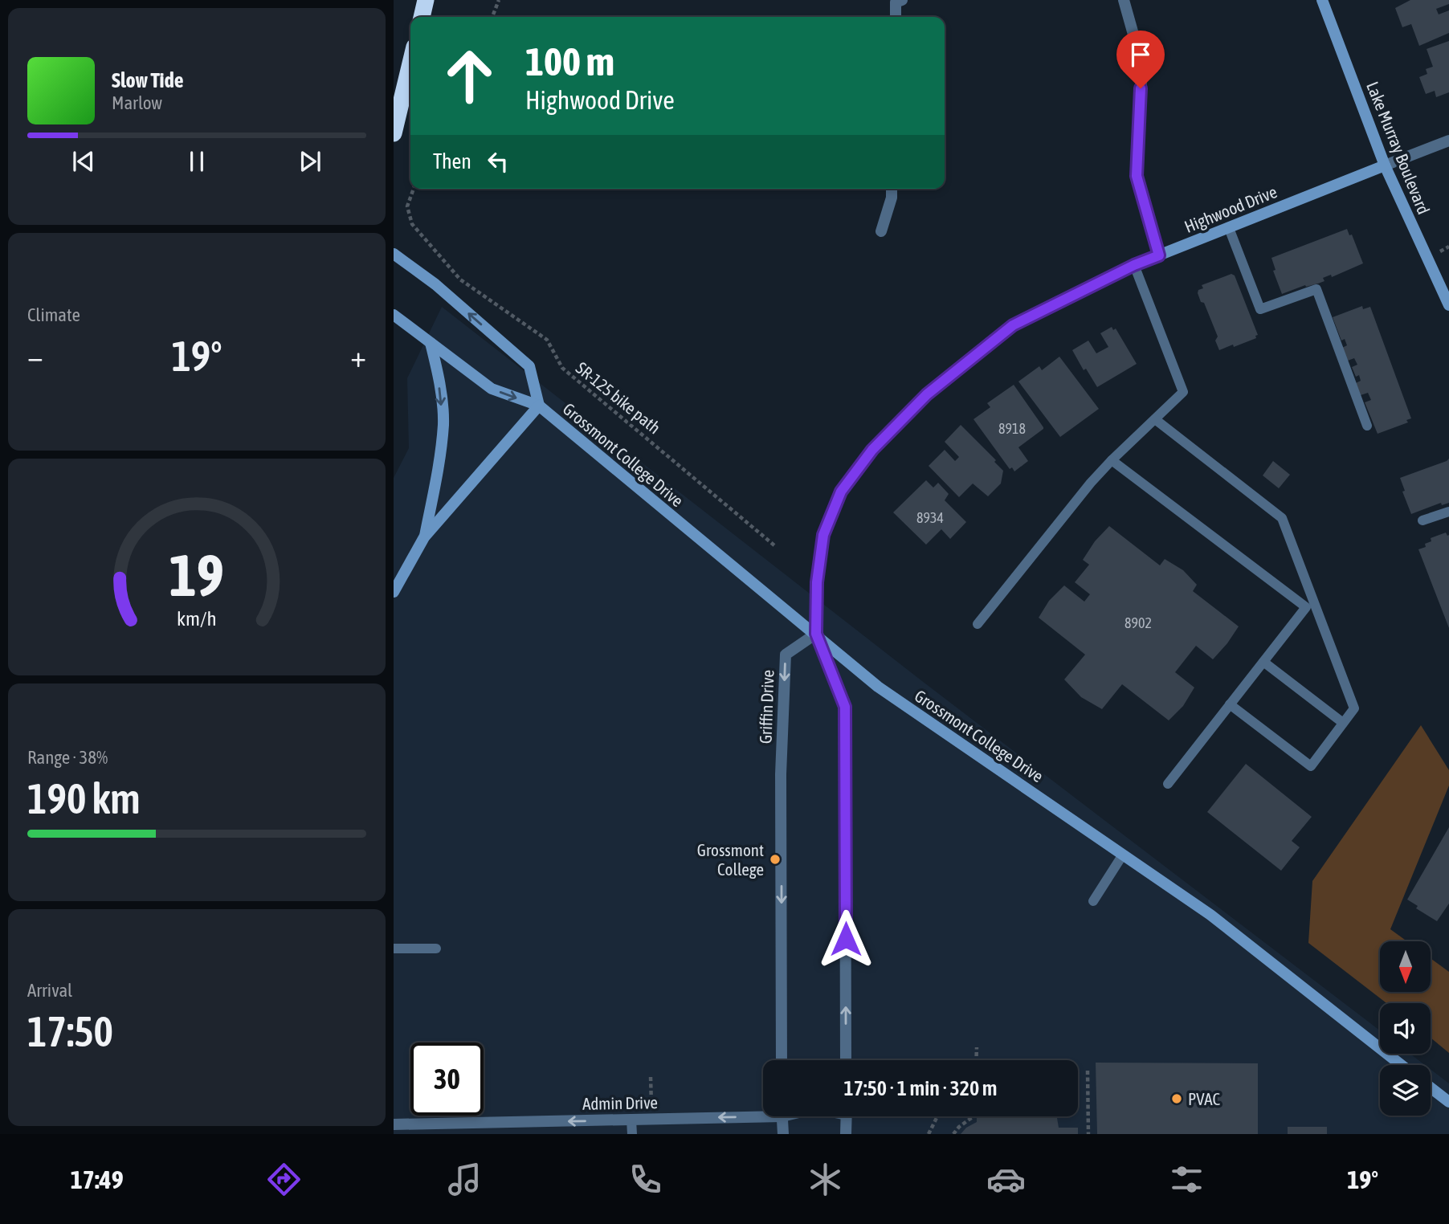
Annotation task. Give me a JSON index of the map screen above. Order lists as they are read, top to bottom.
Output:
{
  "streets": {
    "main road": ["Lake Murray Boulevard", "Highwood Drive", "Grossmont College Drive"],
    "street": ["Griffin Drive", "Admin Drive"],
    "path": ["SR-125 bike path"]
  },
  "crossings": [
    ["Lake Murray Boulevard", "Highwood Drive"],
    ["Highwood Drive", "Grossmont College Drive"],
    ["Highwood Drive", "Griffin Drive"],
    ["Grossmont College Drive", "Griffin Drive"]
  ],
  "one_way": ["Admin Drive"],
  "places": ["Grossmont College", "PVAC"],
  "house_numbers": ["8918", "8934", "8902"],
  "north": "bottom",
  "page": {
    "turn": ["100 m", "Highwood Drive"],
    "song": ["Slow Tide", "Marlow"],
    "then": "Then",
    "tile": [
      "Climate",
      ["Range · 38%", "190 km"],
      ["Arrival", "17:50"]
    ],
    "heat": ["−", "19°", "+"],
    "limit": "30",
    "trip": "17:50 · 1 min · 320 m",
    "tabs": ["17:49", "19°"],
    "gauge": ["19", "km/h"]
  }
}
